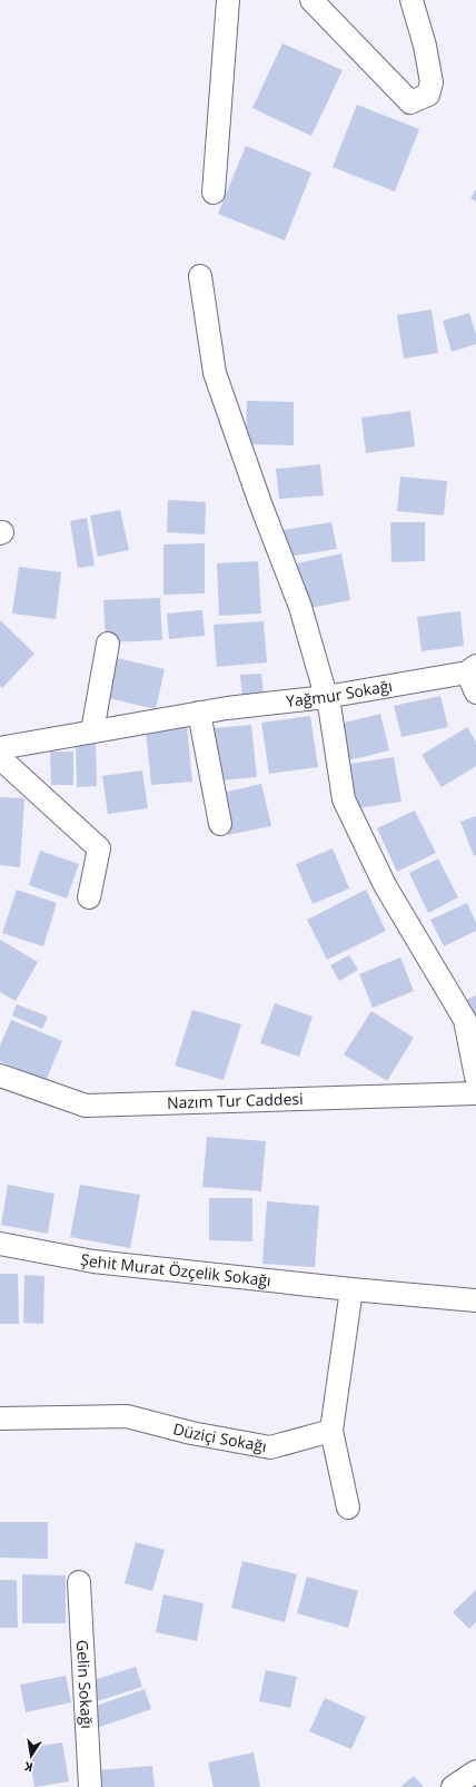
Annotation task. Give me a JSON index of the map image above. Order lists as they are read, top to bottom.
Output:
{
  "streets": {
    "street": [
      "Yağmur Sokağı",
      "Nazım Tur Caddesi",
      "Şehit Murat Özçelik Sokağı",
      "Düziçi Sokağı",
      "Gelin Sokağı"
    ]
  },
  "north": "bottom"
}
